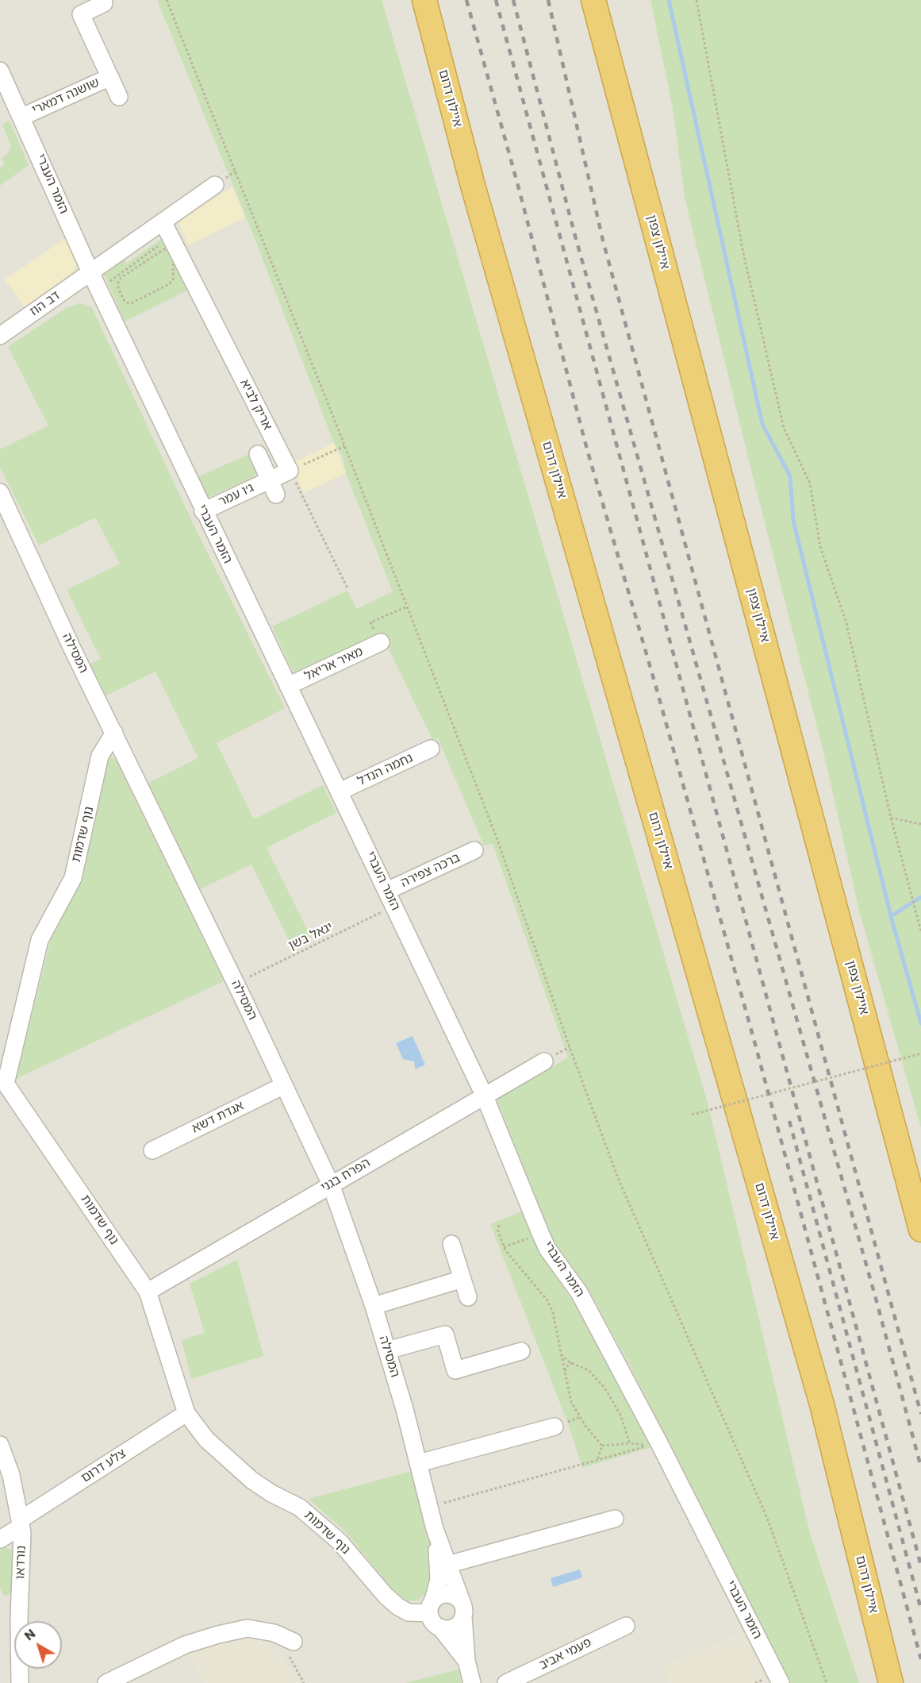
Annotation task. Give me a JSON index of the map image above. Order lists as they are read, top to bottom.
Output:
{
  "streets": {
    "highway": ["איילון דרום", "איילון צפון"],
    "street": [
      "שושנה דמארי",
      "הזמר העברי",
      "דב הוז",
      "אריק לביא",
      "ג׳ו עמר",
      "המסילה",
      "מאיר אריאל",
      "נחמה הנדל",
      "נוף שדמות",
      "ברכה צפירה",
      "אגדת דשא",
      "הפרח בגני",
      "צלע דרום",
      "נורדאו",
      "פעמי אביב"
    ],
    "path": ["יגאל בשן"]
  },
  "crossings": [
    ["שושנה דמארי", "הזמר העברי"],
    ["הזמר העברי", "דב הוז"],
    ["הזמר העברי", "ג׳ו עמר"],
    ["הזמר העברי", "מאיר אריאל"],
    ["הזמר העברי", "נחמה הנדל"],
    ["הזמר העברי", "ברכה צפירה"],
    ["הזמר העברי", "יגאל בשן"],
    ["הזמר העברי", "הפרח בגני"],
    ["דב הוז", "אריק לביא"],
    ["אריק לביא", "ג׳ו עמר"],
    ["המסילה", "נוף שדמות"],
    ["המסילה", "יגאל בשן"],
    ["המסילה", "אגדת דשא"],
    ["המסילה", "הפרח בגני"],
    ["נוף שדמות", "הפרח בגני"],
    ["נוף שדמות", "צלע דרום"],
    ["צלע דרום", "נורדאו"]
  ],
  "north": "top left"
}
